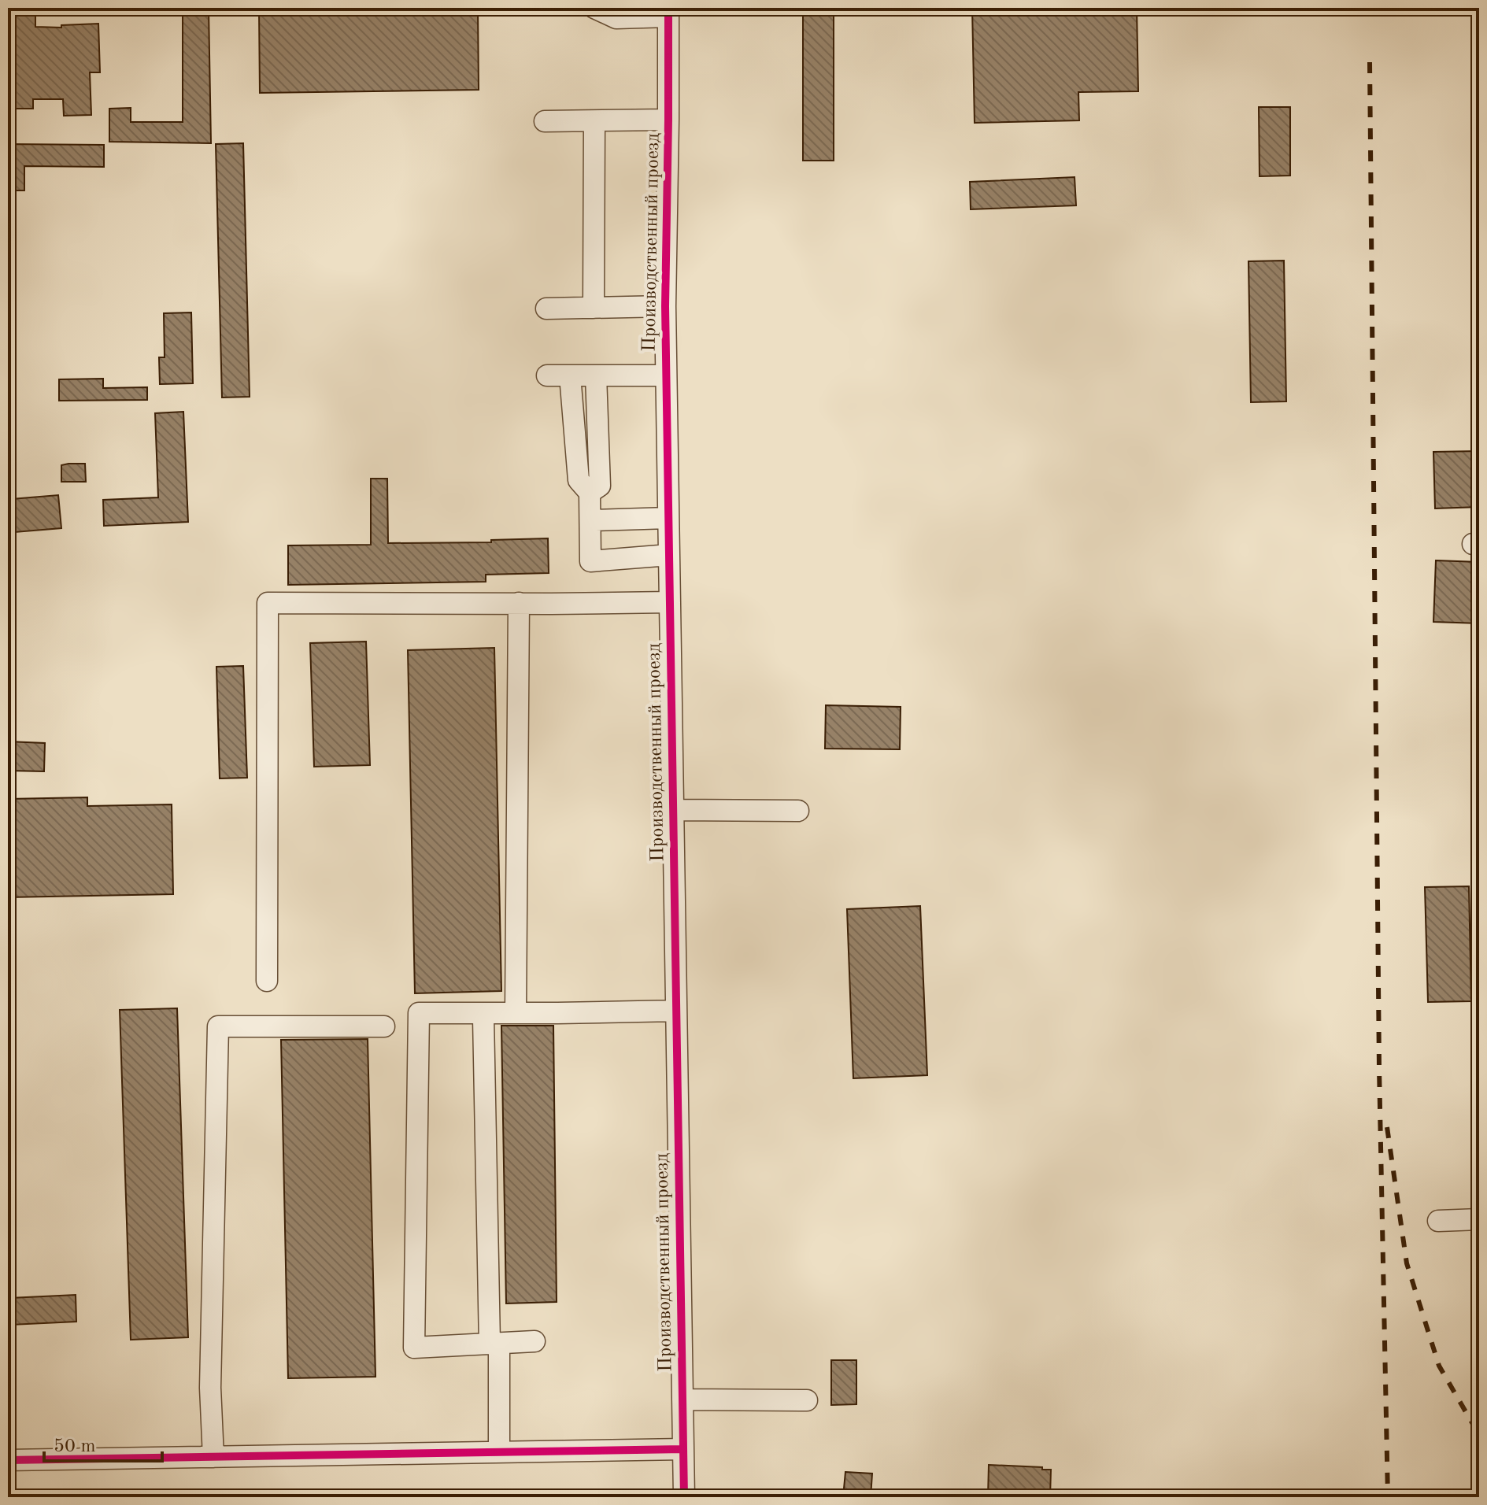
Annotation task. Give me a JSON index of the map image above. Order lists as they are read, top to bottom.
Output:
{
  "streets": {
    "street": ["Производственный проезд"]
  },
  "scale_bar": "50 m"
}
